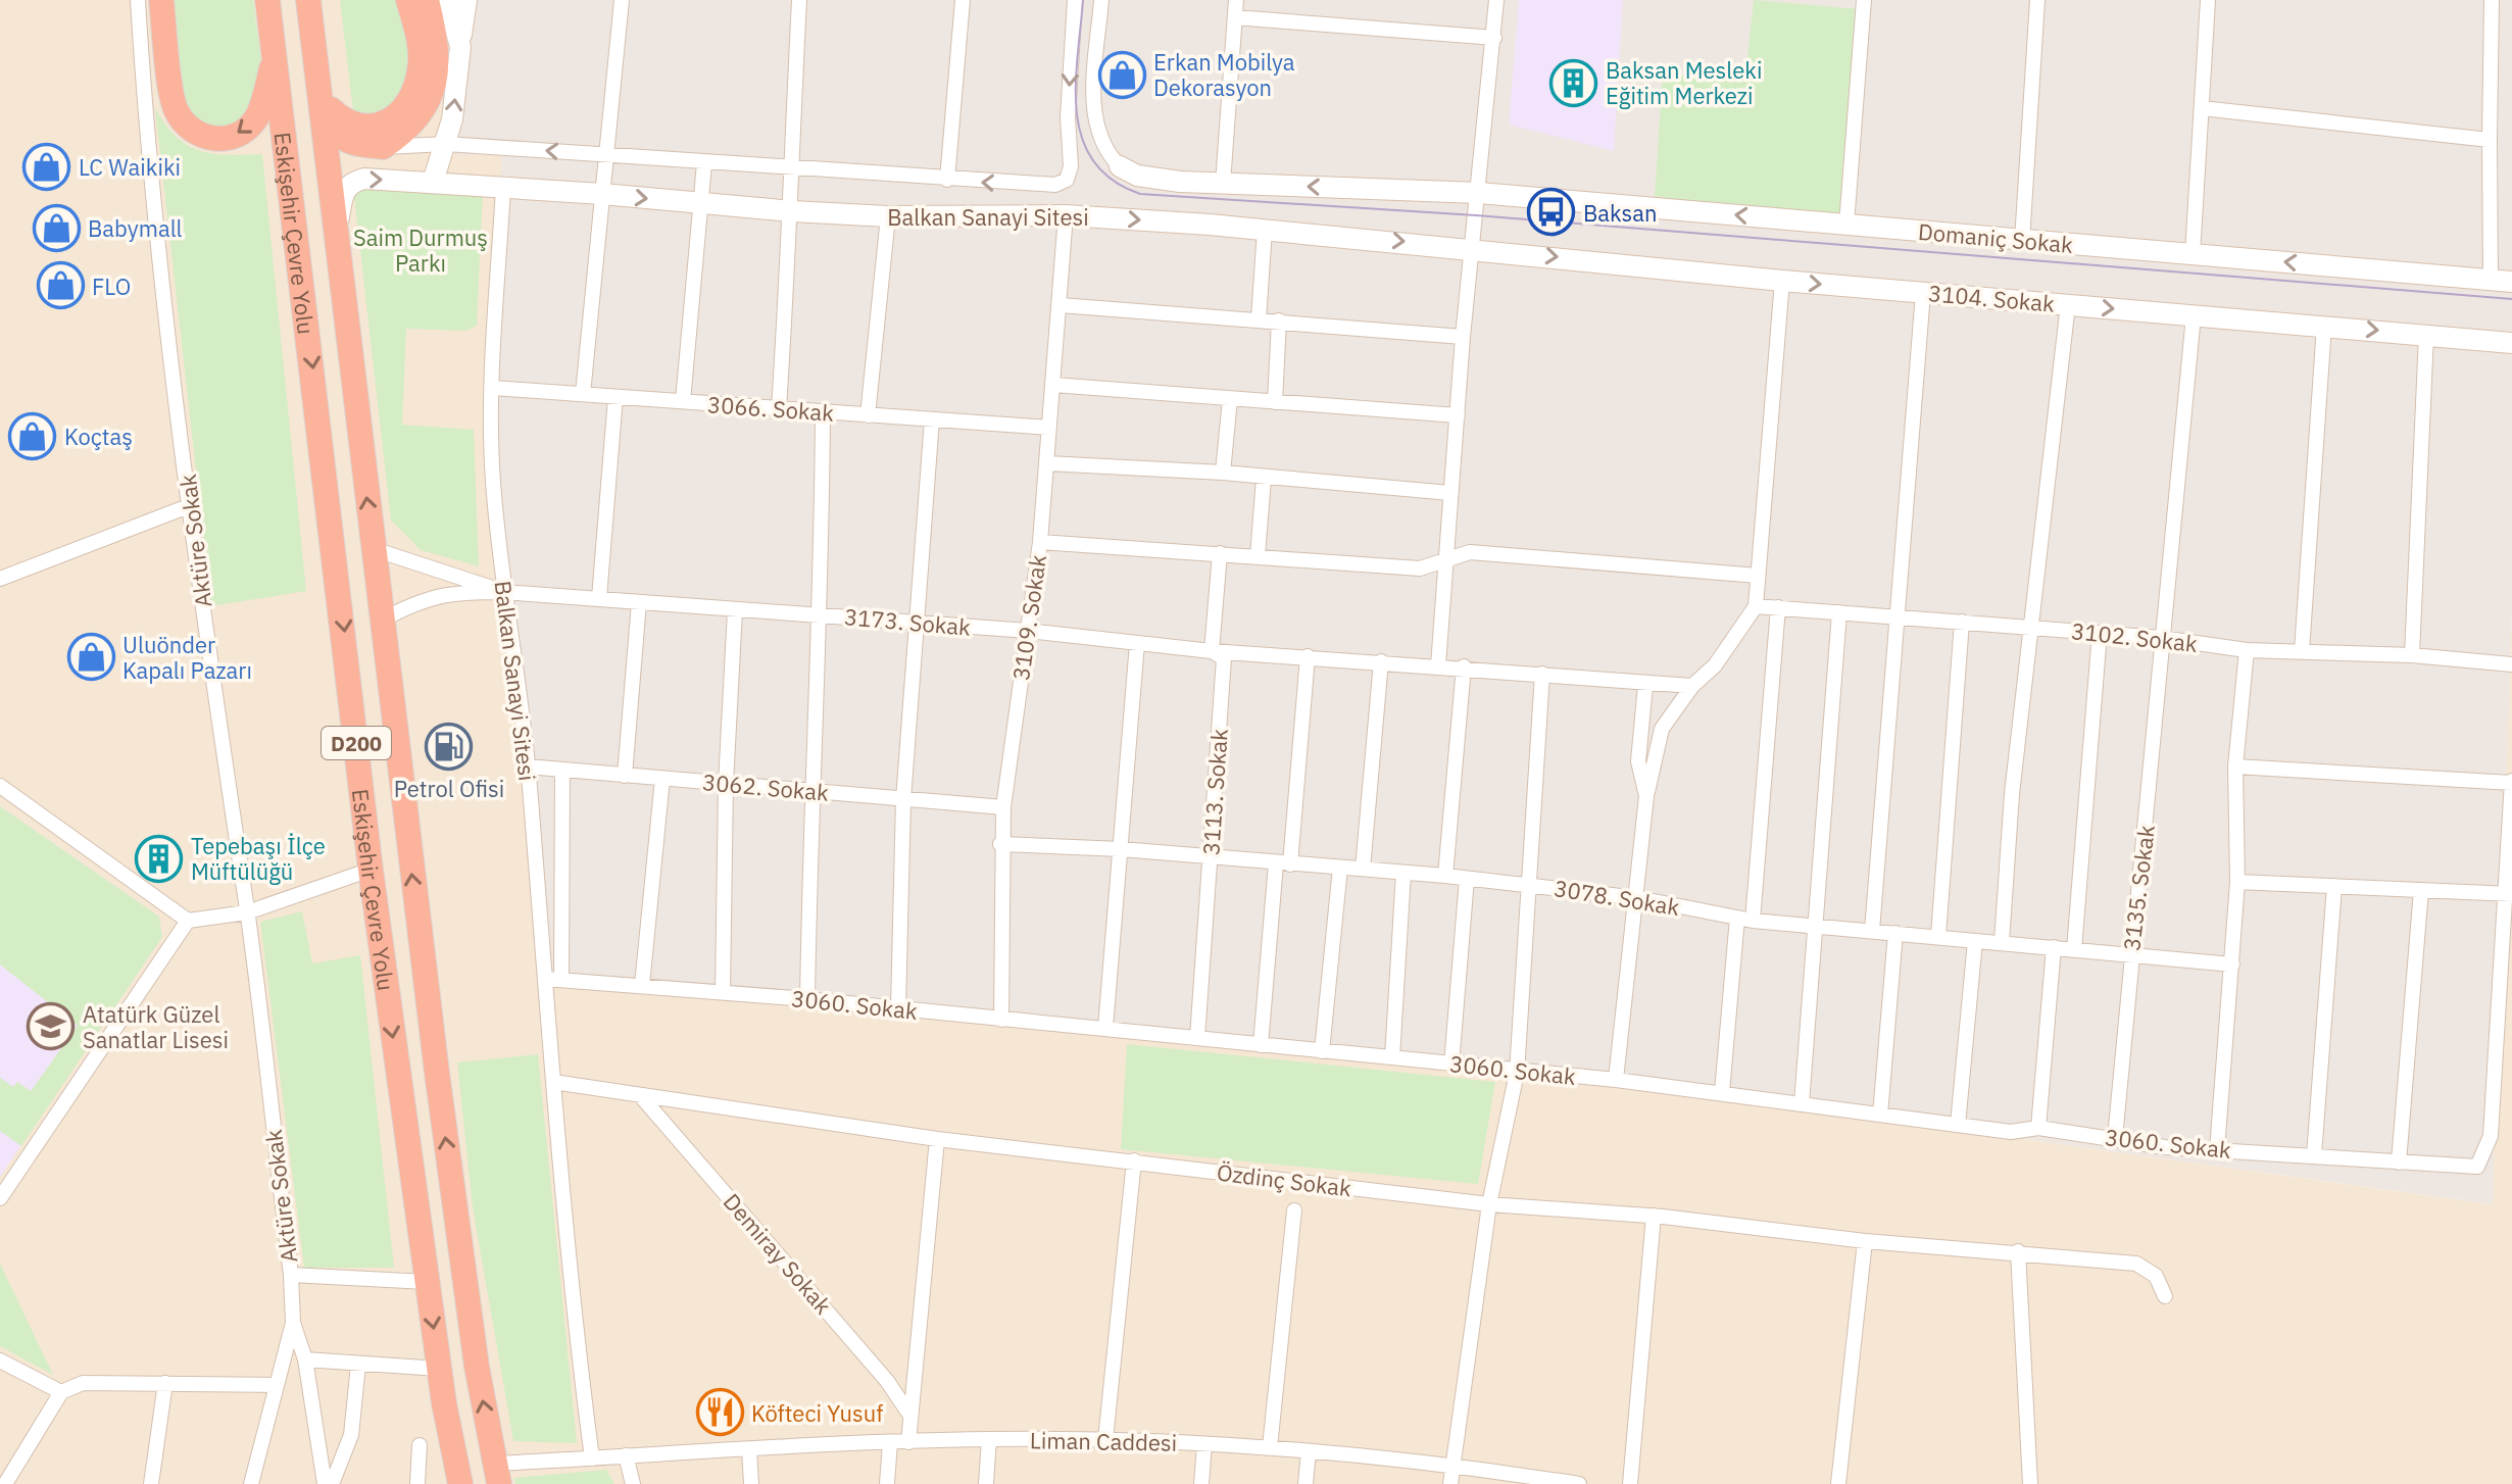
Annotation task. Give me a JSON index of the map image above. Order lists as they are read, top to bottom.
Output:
{
  "streets": {
    "highway": ["Eskişehir Çevre Yolu", "D200"],
    "street": [
      "Balkan Sanayi Sitesi",
      "Domaniç Sokak",
      "3104. Sokak",
      "3066. Sokak",
      "Aktüre Sokak",
      "3109. Sokak",
      "3173. Sokak",
      "3102. Sokak",
      "3062. Sokak",
      "3113. Sokak",
      "3135. Sokak",
      "3078. Sokak",
      "3060. Sokak",
      "Özdinç Sokak",
      "Demiray Sokak",
      "Liman Caddesi"
    ]
  },
  "crossings": [
    ["Balkan Sanayi Sitesi", "Eskişehir Çevre Yolu"],
    ["Balkan Sanayi Sitesi", "3104. Sokak"],
    ["Balkan Sanayi Sitesi", "3066. Sokak"],
    ["Balkan Sanayi Sitesi", "3109. Sokak"],
    ["Balkan Sanayi Sitesi", "3173. Sokak"],
    ["Balkan Sanayi Sitesi", "3062. Sokak"],
    ["Balkan Sanayi Sitesi", "3060. Sokak"],
    ["Eskişehir Çevre Yolu", "3173. Sokak"],
    ["Eskişehir Çevre Yolu", "Liman Caddesi"],
    ["3104. Sokak", "3135. Sokak"],
    ["3066. Sokak", "3109. Sokak"],
    ["3109. Sokak", "3173. Sokak"],
    ["3109. Sokak", "3062. Sokak"],
    ["3109. Sokak", "3078. Sokak"],
    ["3109. Sokak", "3060. Sokak"],
    ["3173. Sokak", "3113. Sokak"],
    ["3102. Sokak", "3135. Sokak"],
    ["3113. Sokak", "3078. Sokak"],
    ["3113. Sokak", "3060. Sokak"],
    ["3135. Sokak", "3078. Sokak"],
    ["3135. Sokak", "3060. Sokak"],
    ["Özdinç Sokak", "Demiray Sokak"]
  ],
  "one_way": ["3104. Sokak"],
  "parks": ["Saim Durmuş Parkı"],
  "places": {
    "shop": [
      "Erkan Mobilya Dekorasyon",
      "LC Waikiki",
      "Babymall",
      "FLO",
      "Koçtaş",
      "Uluönder Kapalı Pazarı"
    ],
    "building": ["Baksan Mesleki Eğitim Merkezi", "Tepebaşı İlçe Müftülüğü"],
    "bus stop": ["Baksan"],
    "fuel station": ["Petrol Ofisi"],
    "school or university": ["Atatürk Güzel Sanatlar Lisesi"],
    "restaurant": ["Köfteci Yusuf"]
  }
}
